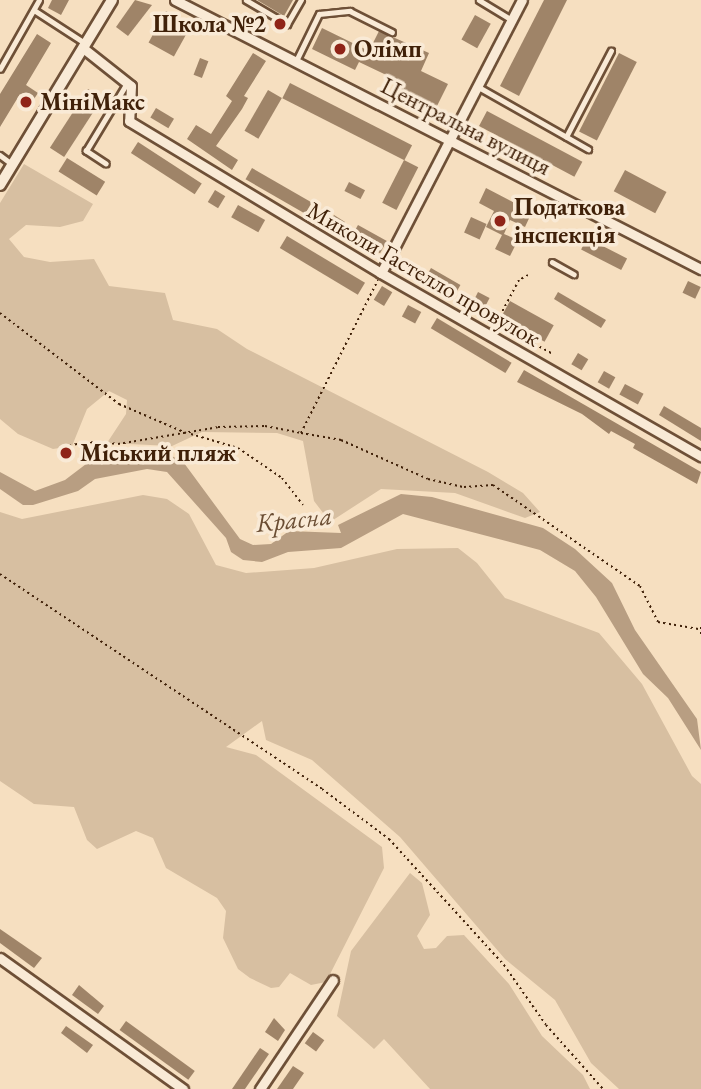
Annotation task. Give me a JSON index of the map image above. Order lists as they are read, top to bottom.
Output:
{
  "streets": {
    "street": ["Центральна вулиця", "Миколи Гастелло провулок"]
  },
  "water": ["Красна"],
  "places": [
    "Школа №2",
    "Олімп",
    "МініМакс",
    "Податкова інспекція",
    "Міський пляж"
  ]
}
